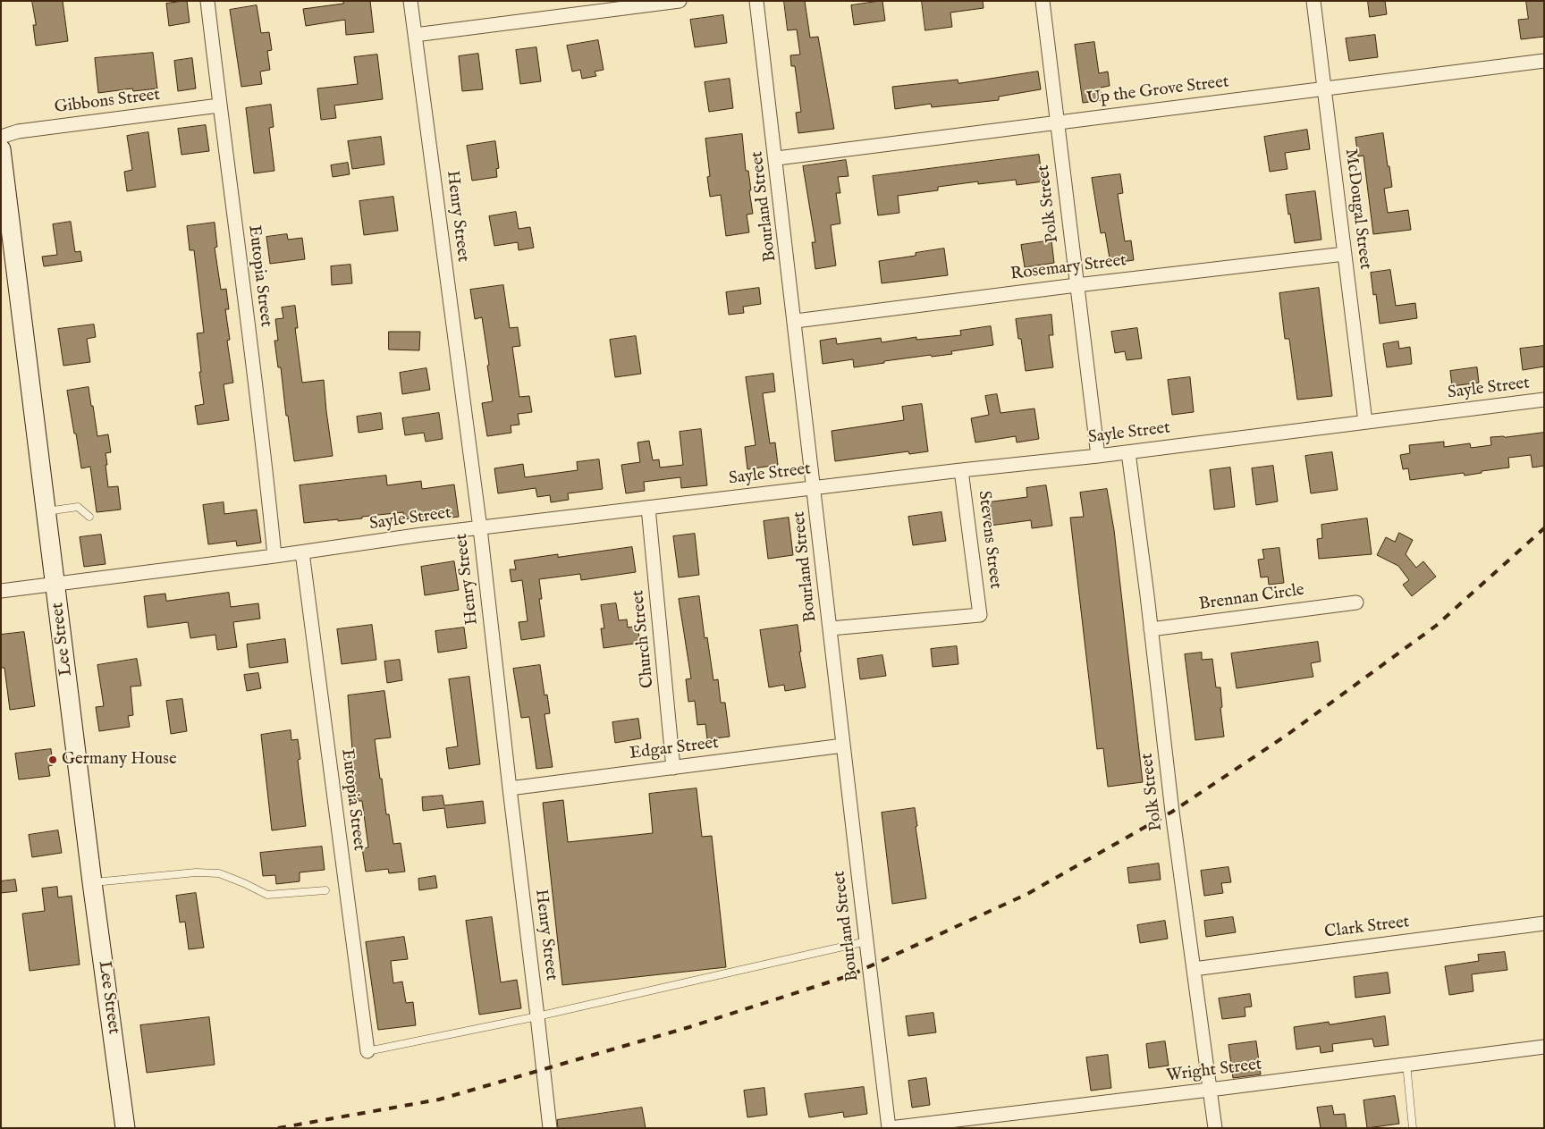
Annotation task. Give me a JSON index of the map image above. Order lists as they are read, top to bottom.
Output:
{
  "streets": {
    "main road": ["Lee Street"],
    "street": [
      "Up the Grove Street",
      "Gibbons Street",
      "Polk Street",
      "Bourland Street",
      "McDougal Street",
      "Henry Street",
      "Rosemary Street",
      "Eutopia Street",
      "Sayle Street",
      "Stevens Street",
      "Brennan Circle",
      "Church Street",
      "Edgar Street",
      "Clark Street",
      "Wright Street"
    ]
  },
  "crossings": [
    ["Up the Grove Street", "Polk Street"],
    ["Up the Grove Street", "Bourland Street"],
    ["Up the Grove Street", "McDougal Street"],
    ["Gibbons Street", "Eutopia Street"],
    ["Polk Street", "Rosemary Street"],
    ["Polk Street", "Sayle Street"],
    ["Polk Street", "Brennan Circle"],
    ["Polk Street", "Clark Street"],
    ["Polk Street", "Wright Street"],
    ["Bourland Street", "Rosemary Street"],
    ["Bourland Street", "Sayle Street"],
    ["Bourland Street", "Stevens Street"],
    ["Bourland Street", "Edgar Street"],
    ["Bourland Street", "Wright Street"],
    ["McDougal Street", "Rosemary Street"],
    ["McDougal Street", "Sayle Street"],
    ["Henry Street", "Sayle Street"],
    ["Henry Street", "Edgar Street"],
    ["Eutopia Street", "Sayle Street"],
    ["Sayle Street", "Stevens Street"],
    ["Sayle Street", "Lee Street"],
    ["Sayle Street", "Church Street"],
    ["Church Street", "Edgar Street"]
  ],
  "places": ["Germany House"]
}
